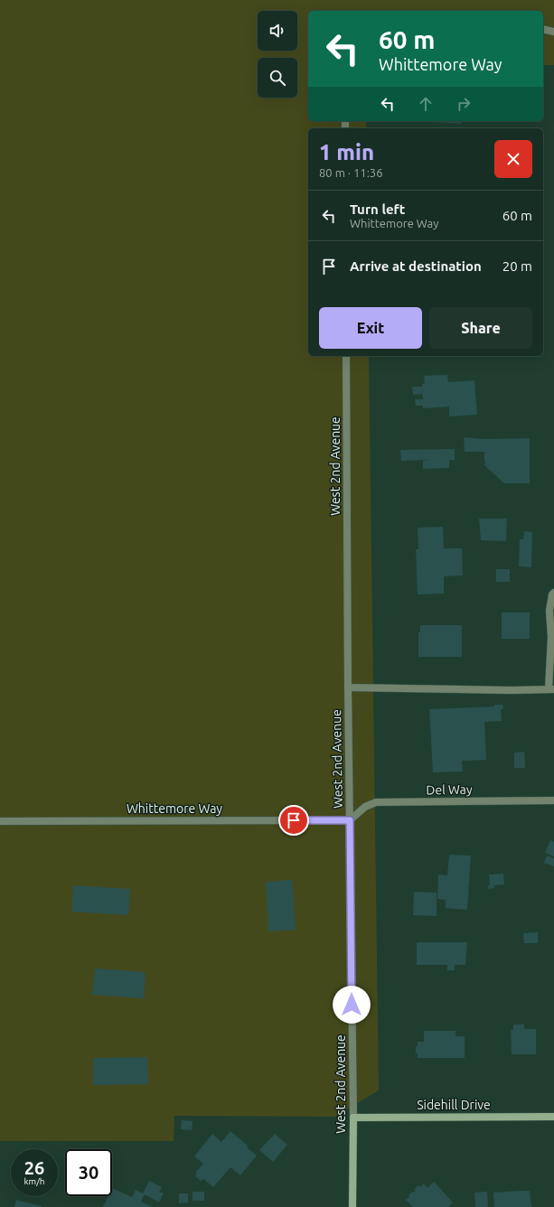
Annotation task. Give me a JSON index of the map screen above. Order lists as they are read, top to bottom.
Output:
{
  "streets": {
    "street": [
      "West 2nd Avenue",
      "Del Way",
      "Whittemore Way",
      "Sidehill Drive"
    ]
  },
  "crossings": [
    ["West 2nd Avenue", "Del Way"],
    ["West 2nd Avenue", "Whittemore Way"],
    ["West 2nd Avenue", "Sidehill Drive"],
    ["Del Way", "Whittemore Way"]
  ],
  "page": {
    "turn": ["60 m", "Whittemore Way"],
    "heading": ["1 min", "80 m · 11:36"],
    "list": [
      {
        "name": "Turn left",
        "note": "Whittemore Way",
        "value": "60 m"
      },
      {
        "name": "Arrive at destination",
        "value": "20 m"
      }
    ],
    "buttons": ["Exit", "Share"],
    "speed": "26 km/h",
    "limit": "30"
  }
}
